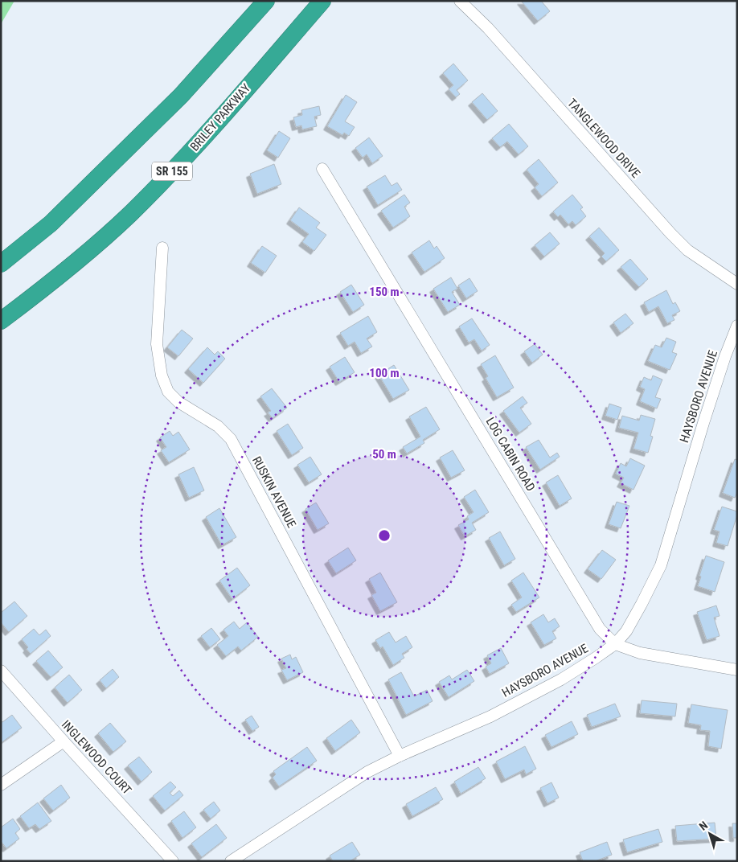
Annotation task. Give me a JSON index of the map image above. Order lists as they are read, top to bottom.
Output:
{
  "streets": {
    "highway": ["BRILEY PARKWAY", "SR 155"],
    "street": [
      "TANGLEWOOD DRIVE",
      "HAYSBORO AVENUE",
      "LOG CABIN ROAD",
      "RUSKIN AVENUE",
      "INGLEWOOD COURT"
    ]
  },
  "crossings": [
    ["HAYSBORO AVENUE", "LOG CABIN ROAD"],
    ["HAYSBORO AVENUE", "RUSKIN AVENUE"]
  ],
  "north": "top left",
  "rings": ["150 m", "100 m", "50 m"]
}
